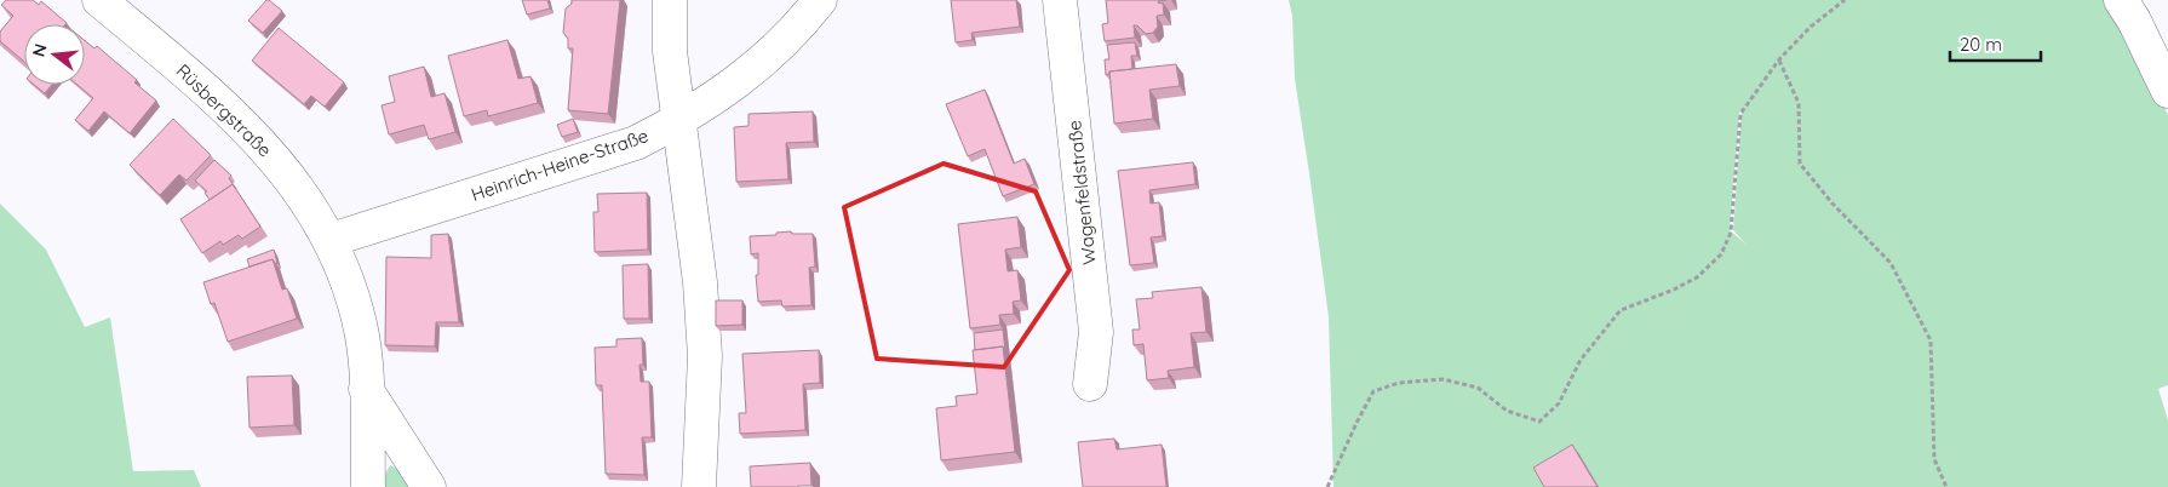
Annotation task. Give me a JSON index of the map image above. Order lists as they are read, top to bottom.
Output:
{
  "streets": {
    "street": ["Rüsbergstraße", "Heinrich-Heine-Straße", "Wagenfeldstraße"]
  },
  "crossings": [
    ["Rüsbergstraße", "Heinrich-Heine-Straße"]
  ],
  "scale_bar": "20 m",
  "north": "left"
}
